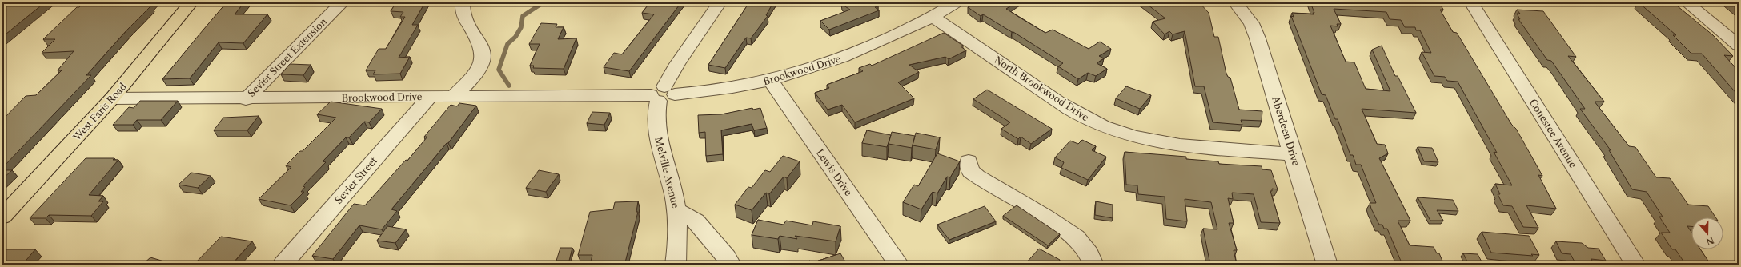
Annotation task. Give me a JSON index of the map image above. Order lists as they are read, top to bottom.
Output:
{
  "streets": {
    "main road": ["West Faris Road"],
    "street": [
      "Sevier Street Extension",
      "Brookwood Drive",
      "North Brookwood Drive",
      "Aberdeen Drive",
      "Conestee Avenue",
      "Melville Avenue",
      "Lewis Drive",
      "Sevier Street"
    ]
  },
  "crossings": [
    ["Sevier Street Extension", "Brookwood Drive"],
    ["Brookwood Drive", "North Brookwood Drive"],
    ["Brookwood Drive", "West Faris Road"],
    ["Brookwood Drive", "Melville Avenue"],
    ["Brookwood Drive", "Lewis Drive"],
    ["Brookwood Drive", "Sevier Street"],
    ["North Brookwood Drive", "Aberdeen Drive"]
  ],
  "north": "bottom"
}
